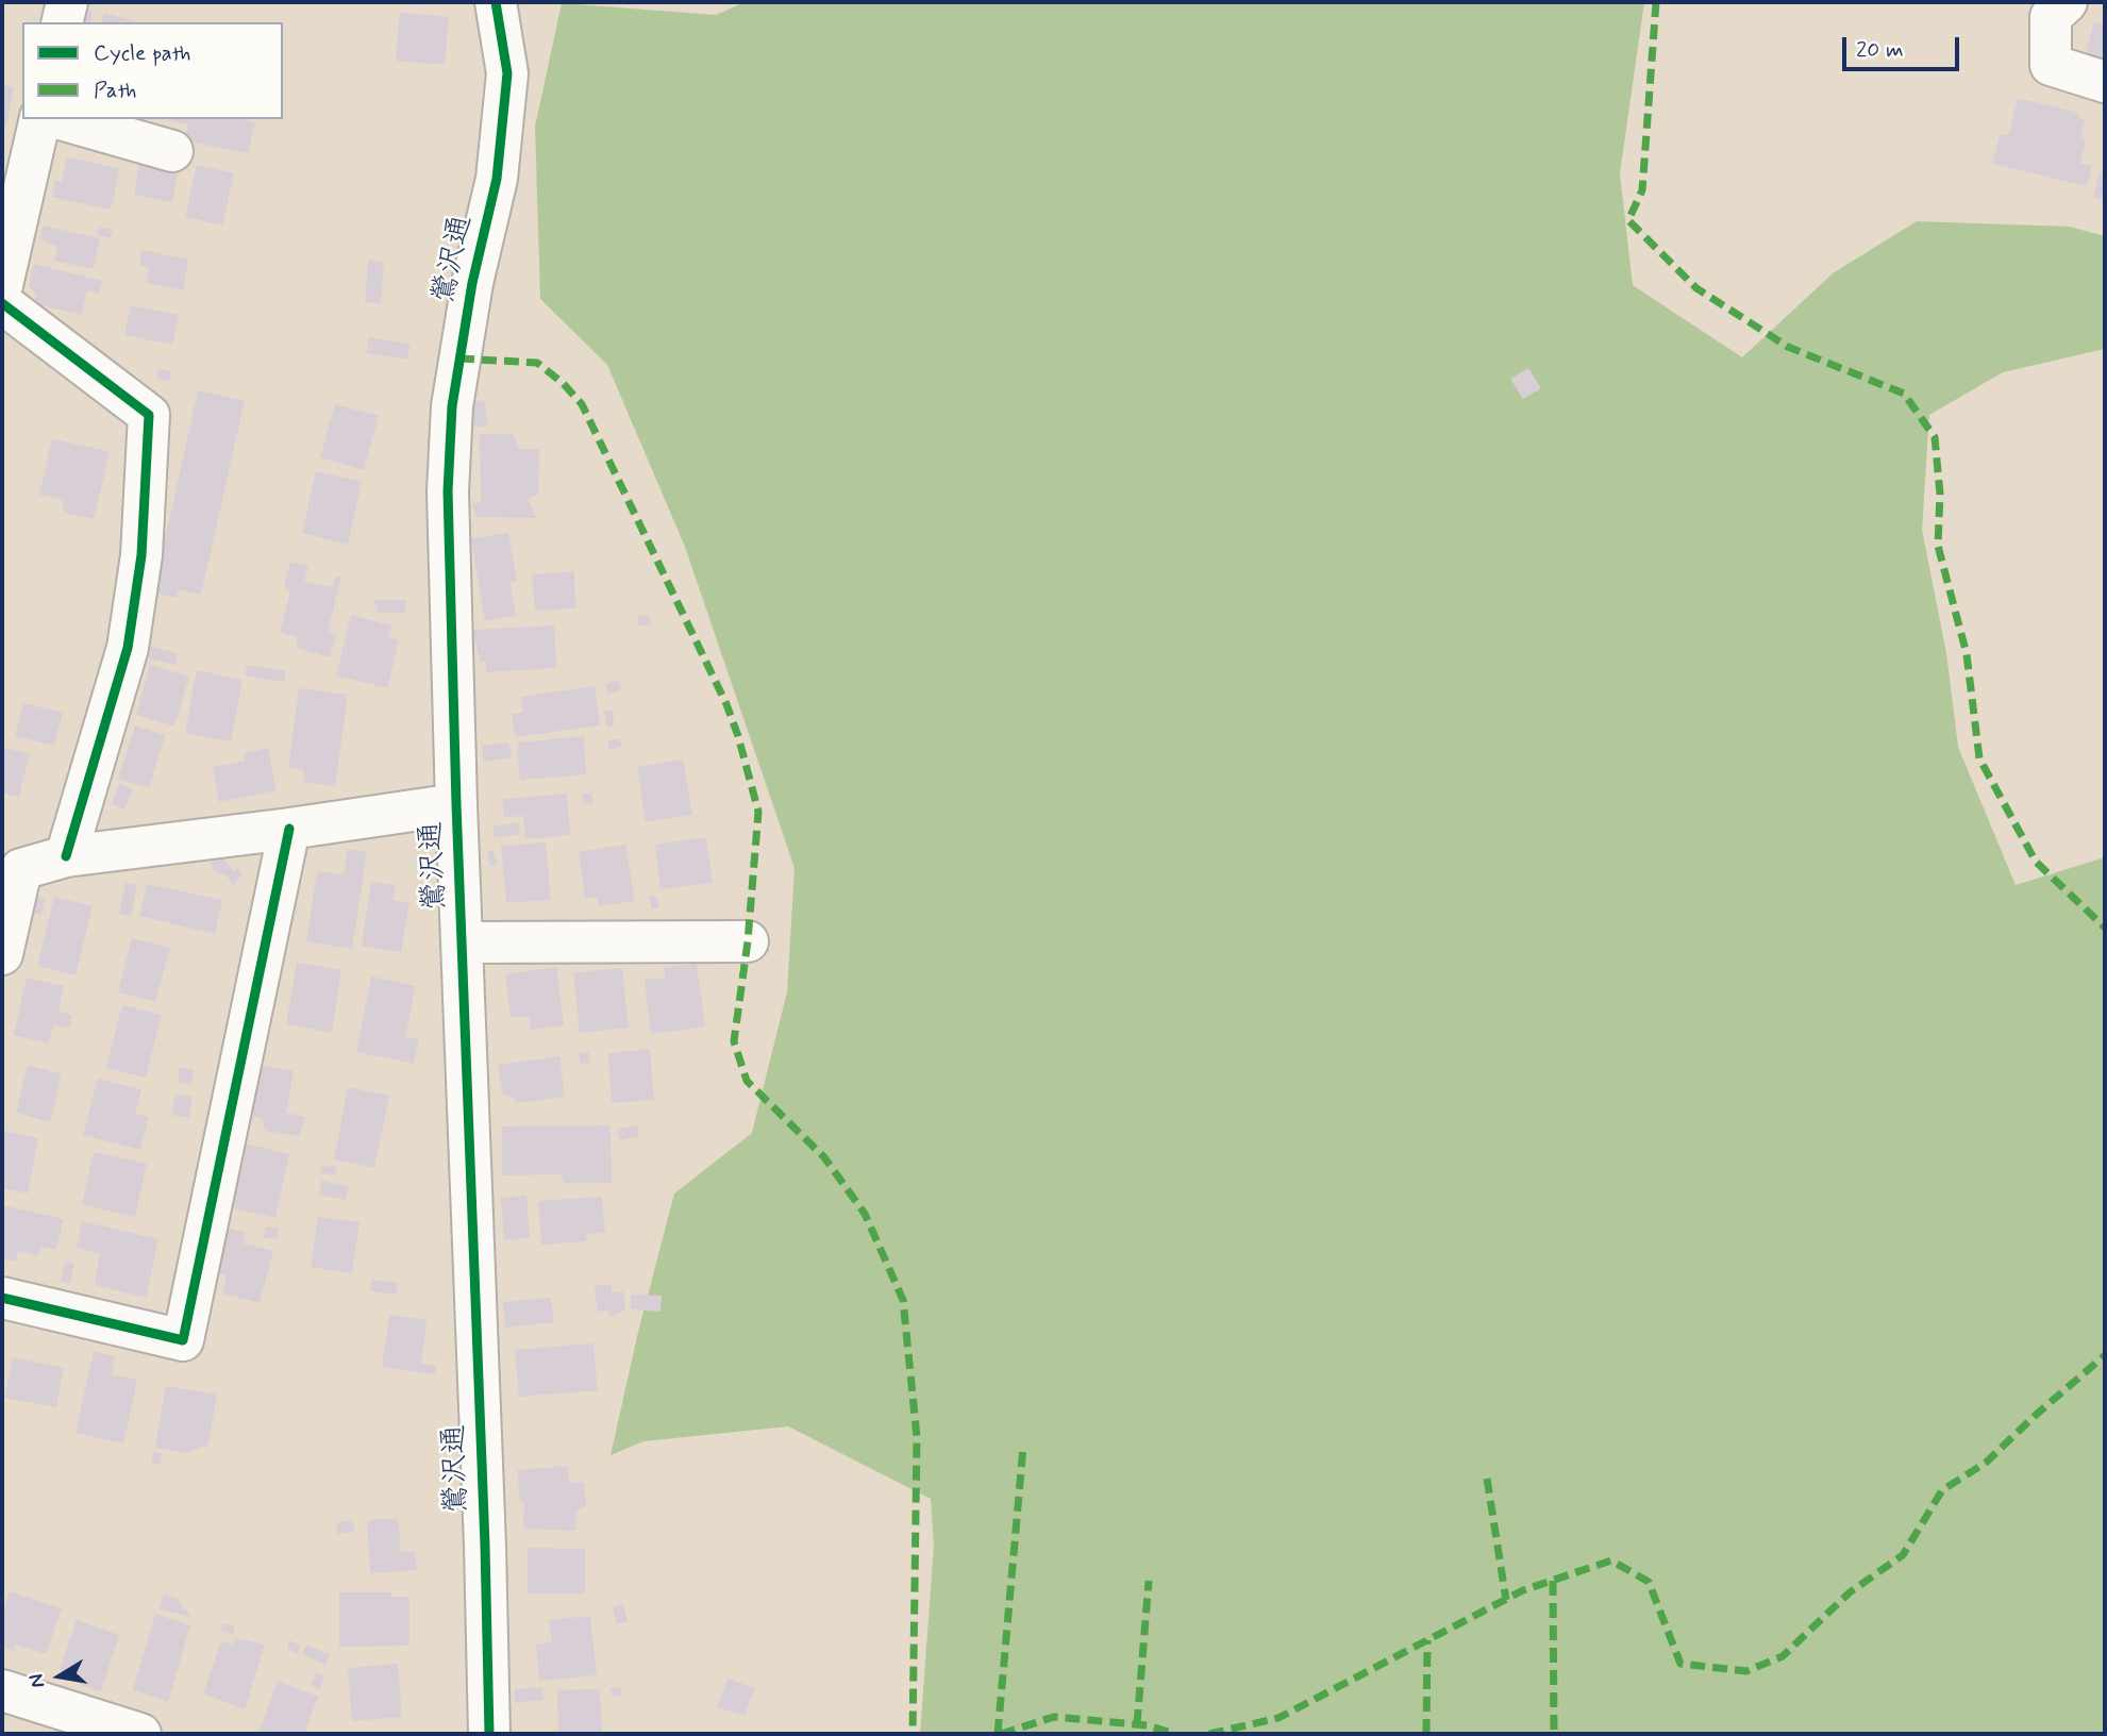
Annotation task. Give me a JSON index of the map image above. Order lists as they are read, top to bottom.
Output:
{
  "streets": {
    "street": ["鶯沢通"]
  },
  "legend": ["Cycle path", "Path"],
  "scale_bar": "20 m",
  "north": "left"
}
